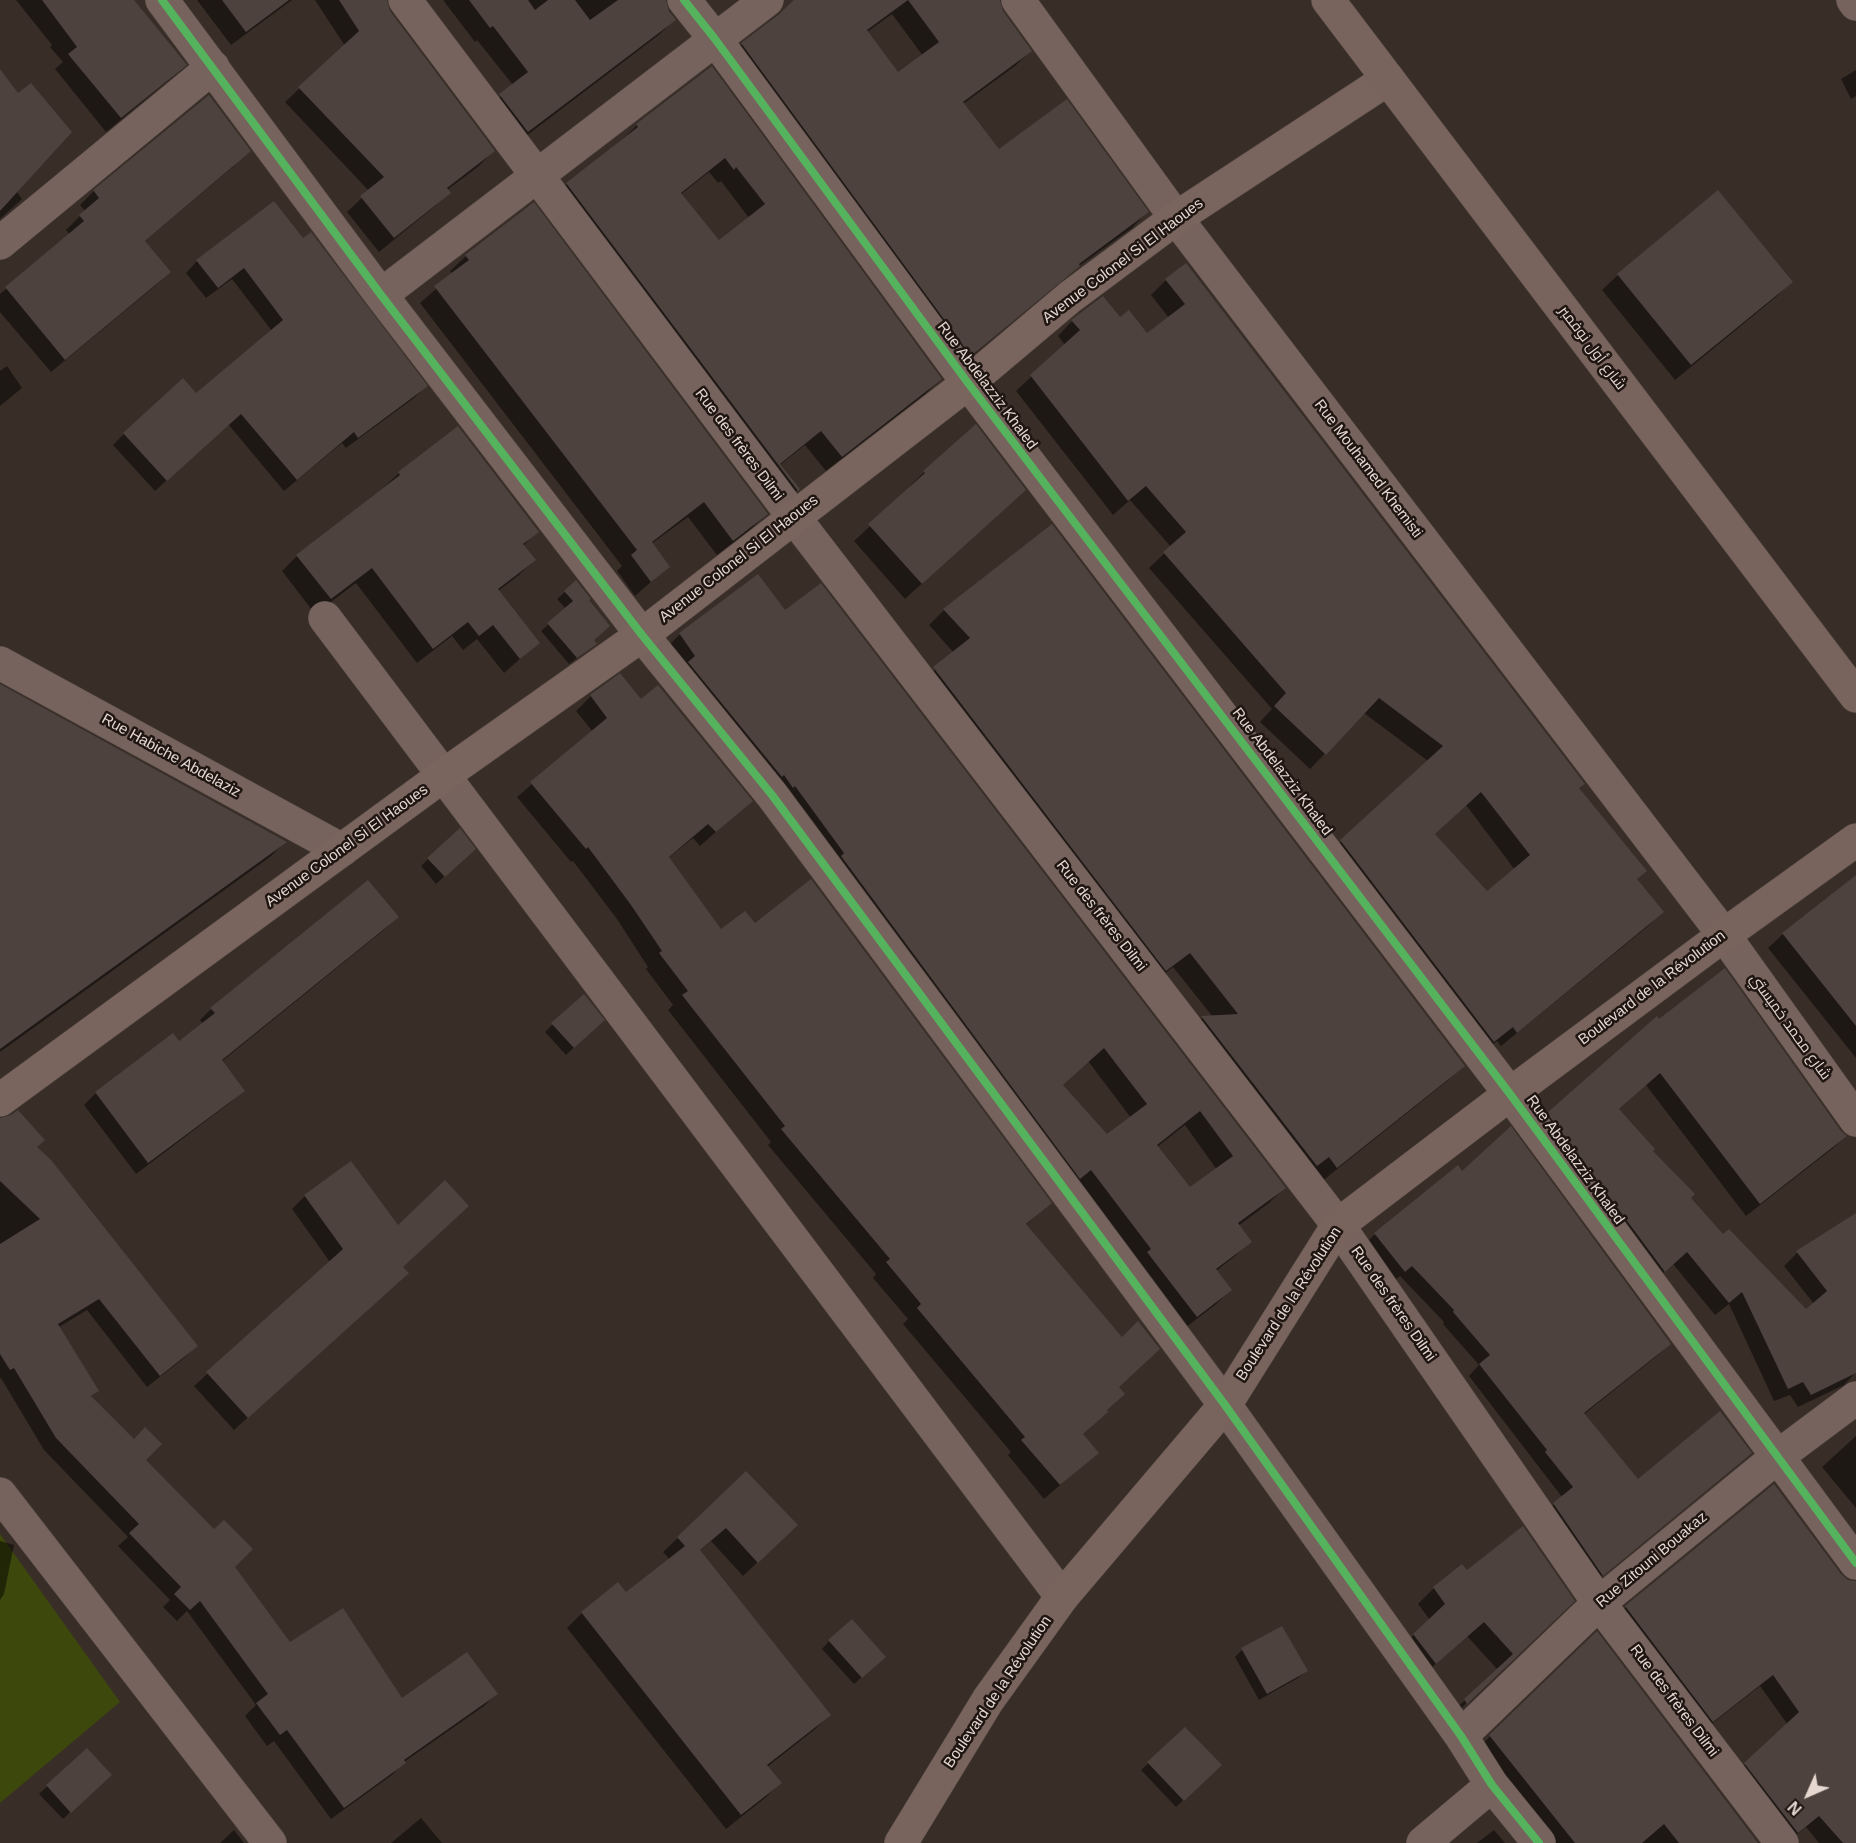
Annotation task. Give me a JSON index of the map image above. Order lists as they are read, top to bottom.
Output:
{
  "streets": {
    "main road": ["Avenue Colonel Si El Haoues", "شارع أول نوفمبر", "Boulevard de la Révolution"],
    "street": [
      "Rue Abdelazziz Khaled",
      "Rue des frères Dilmi",
      "Rue Mouhamed Khemisti",
      "Rue Habiche Abdelaziz",
      "شارع محمد خميستي",
      "Rue Zitouni Bouakaz"
    ]
  },
  "crossings": [
    ["Avenue Colonel Si El Haoues", "شارع أول نوفمبر"],
    ["Avenue Colonel Si El Haoues", "Rue Abdelazziz Khaled"],
    ["Avenue Colonel Si El Haoues", "Rue des frères Dilmi"],
    ["Avenue Colonel Si El Haoues", "Rue Mouhamed Khemisti"],
    ["Avenue Colonel Si El Haoues", "Rue Habiche Abdelaziz"],
    ["Rue Abdelazziz Khaled", "Boulevard de la Révolution"],
    ["Rue Abdelazziz Khaled", "Rue Zitouni Bouakaz"],
    ["Rue des frères Dilmi", "Boulevard de la Révolution"],
    ["Rue des frères Dilmi", "Rue Zitouni Bouakaz"],
    ["Rue Mouhamed Khemisti", "Boulevard de la Révolution"],
    ["Rue Mouhamed Khemisti", "شارع محمد خميستي"],
    ["Boulevard de la Révolution", "شارع محمد خميستي"]
  ],
  "north": "bottom left"
}
